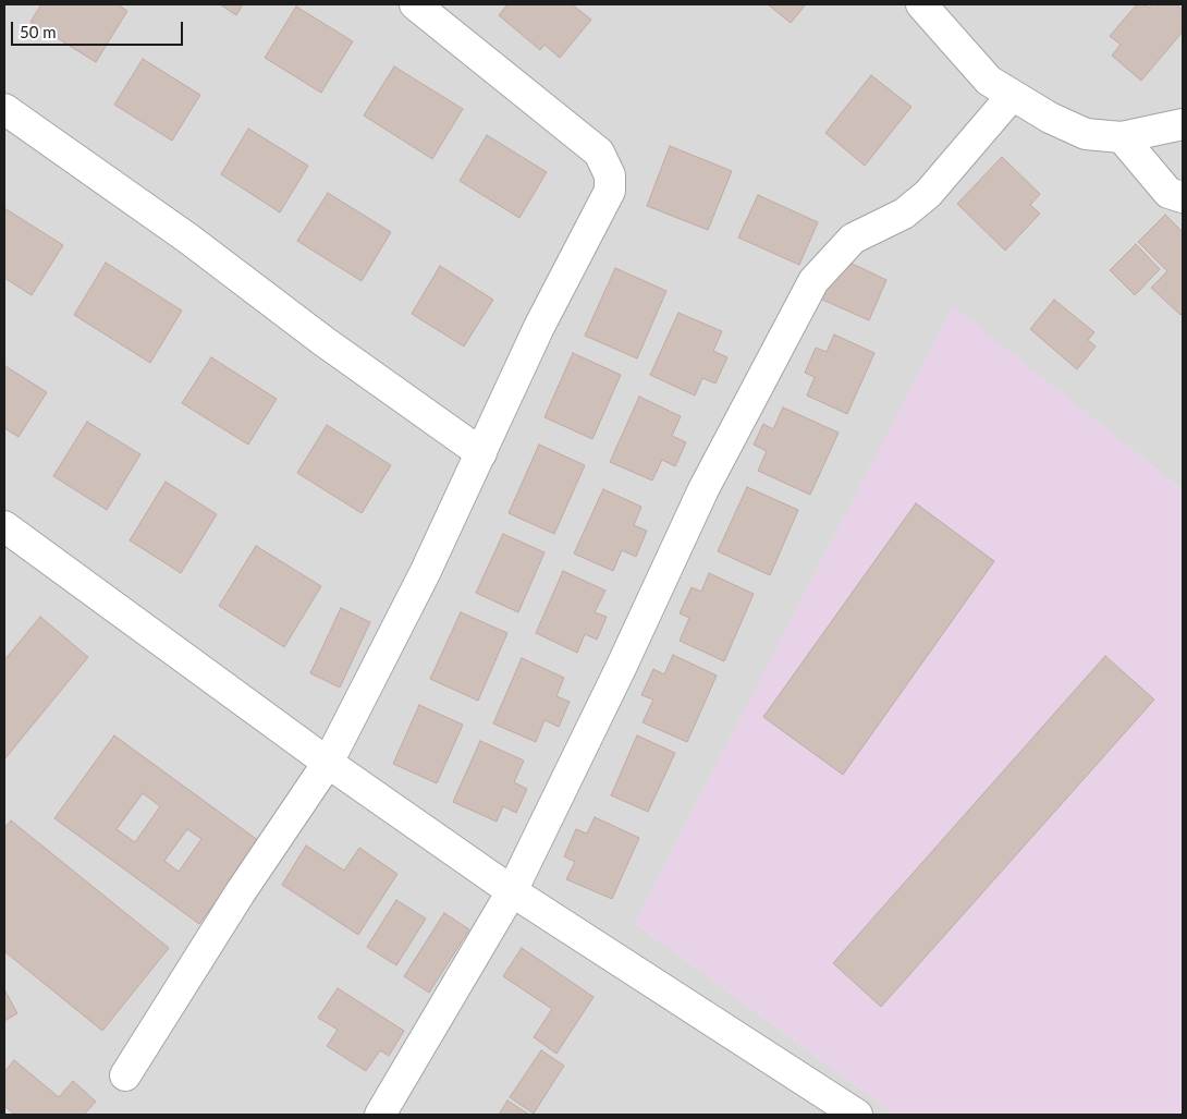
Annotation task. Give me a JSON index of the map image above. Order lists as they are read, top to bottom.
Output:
{
  "scale_bar": "50 m"
}
